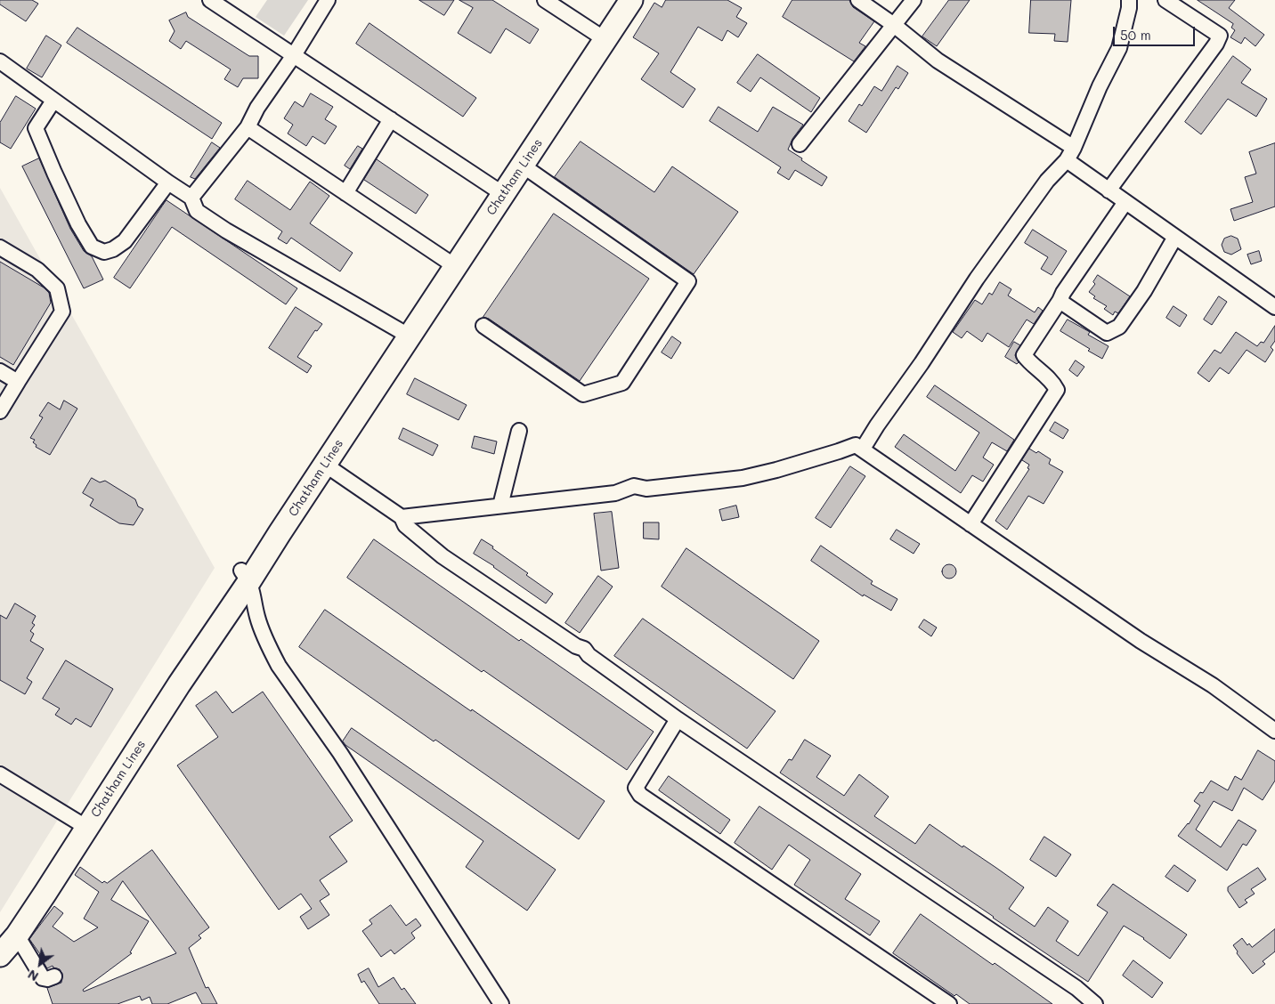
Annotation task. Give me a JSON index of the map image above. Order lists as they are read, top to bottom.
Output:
{
  "streets": {
    "highway": ["Chatham Lines"]
  },
  "scale_bar": "50 m",
  "north": "bottom left"
}
